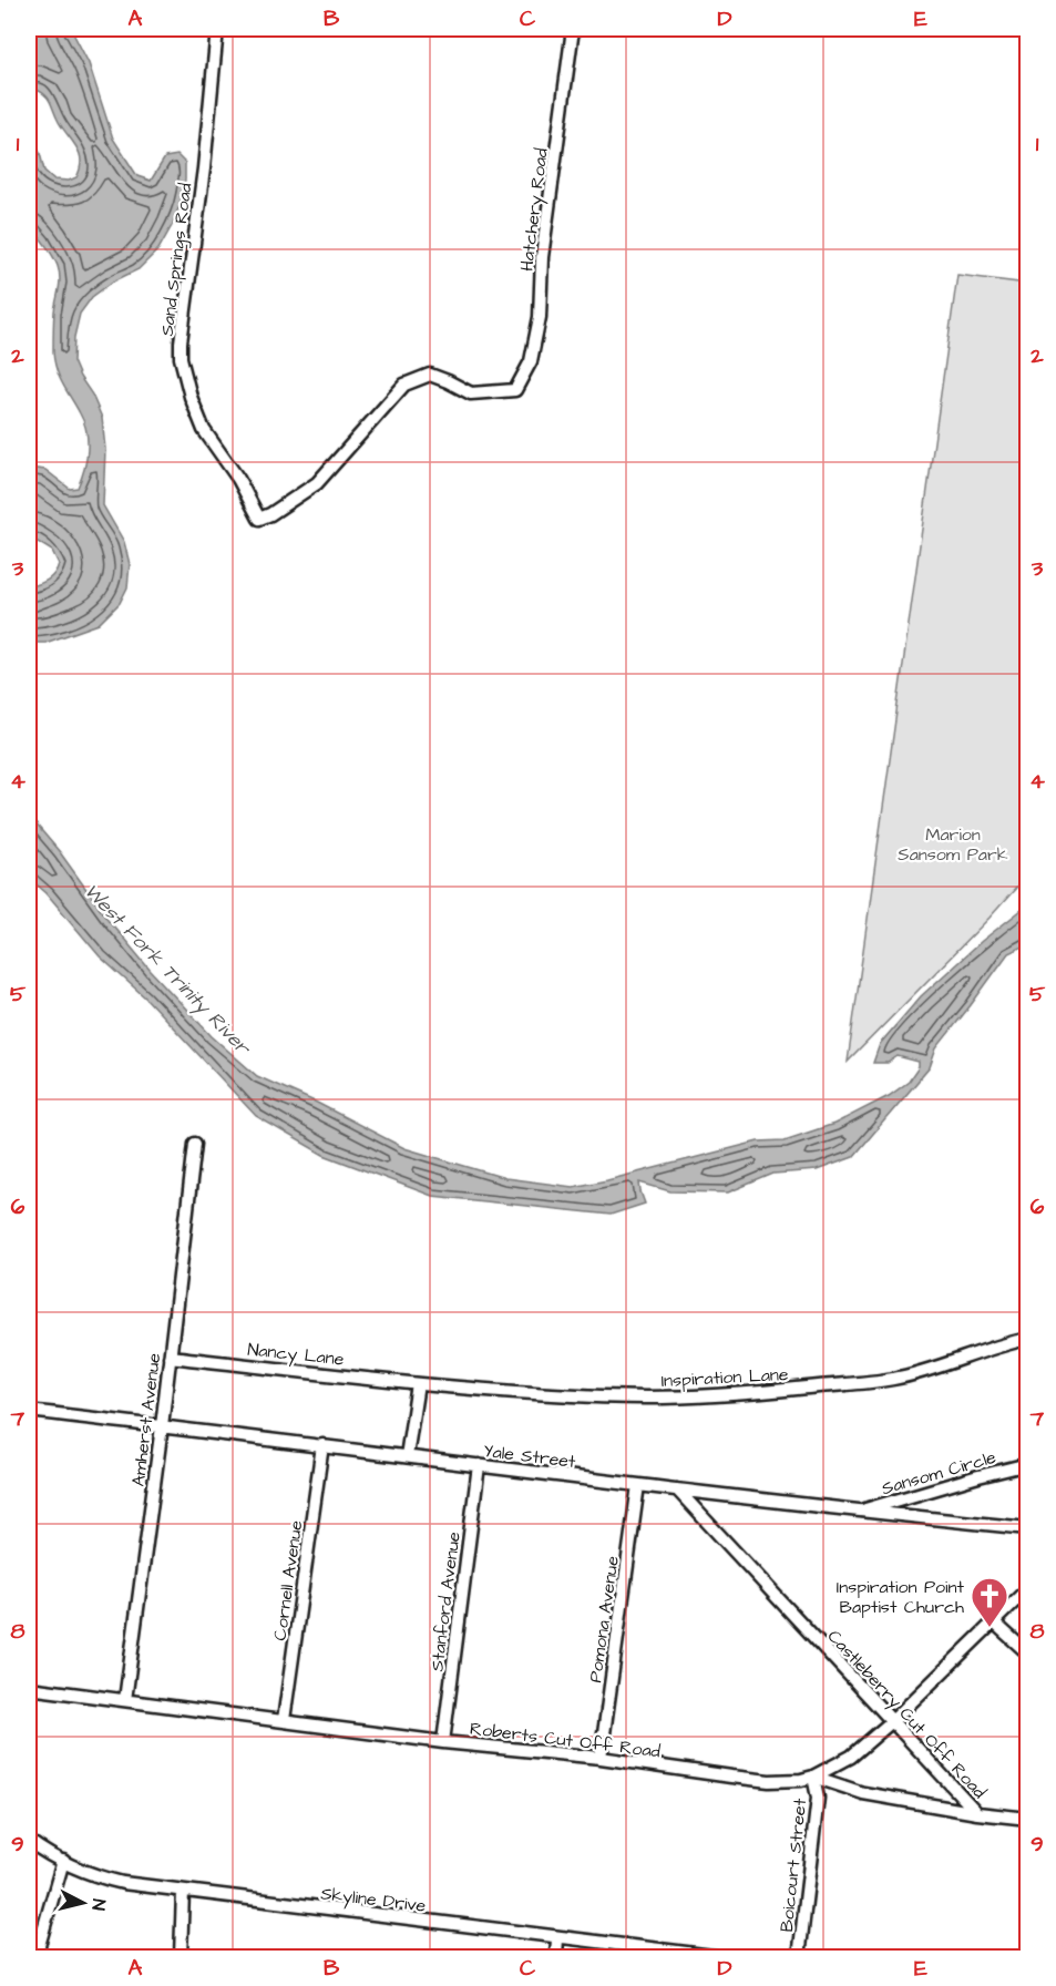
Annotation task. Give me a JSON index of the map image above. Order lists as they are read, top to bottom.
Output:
{
  "streets": {
    "street": [
      "Hatchery Road",
      "Sand Springs Road",
      "Nancy Lane",
      "Inspiration Lane",
      "Amherst Avenue",
      "Yale Street",
      "Sansom Circle",
      "Cornell Avenue",
      "Stanford Avenue",
      "Pomona Avenue",
      "Castleberry Cut Off Road",
      "Roberts Cut Off Road",
      "Boicourt Street",
      "Skyline Drive"
    ]
  },
  "crossings": [
    ["Hatchery Road", "Sand Springs Road"],
    ["Nancy Lane", "Inspiration Lane"],
    ["Nancy Lane", "Amherst Avenue"],
    ["Amherst Avenue", "Yale Street"],
    ["Amherst Avenue", "Roberts Cut Off Road"],
    ["Yale Street", "Sansom Circle"],
    ["Yale Street", "Cornell Avenue"],
    ["Yale Street", "Stanford Avenue"],
    ["Yale Street", "Pomona Avenue"],
    ["Yale Street", "Castleberry Cut Off Road"],
    ["Cornell Avenue", "Roberts Cut Off Road"],
    ["Stanford Avenue", "Roberts Cut Off Road"],
    ["Pomona Avenue", "Roberts Cut Off Road"],
    ["Castleberry Cut Off Road", "Roberts Cut Off Road"],
    ["Roberts Cut Off Road", "Boicourt Street"]
  ],
  "water": ["West Fork Trinity River"],
  "parks": ["Marion Sansom Park"],
  "places": {
    "church": ["Inspiration Point Baptist Church"]
  },
  "north": "right",
  "grid": {
    "columns": [
      "A",
      "B",
      "C",
      "D",
      "E"
    ],
    "rows": [
      "1",
      "2",
      "3",
      "4",
      "5",
      "6",
      "7",
      "8",
      "9"
    ]
  }
}
